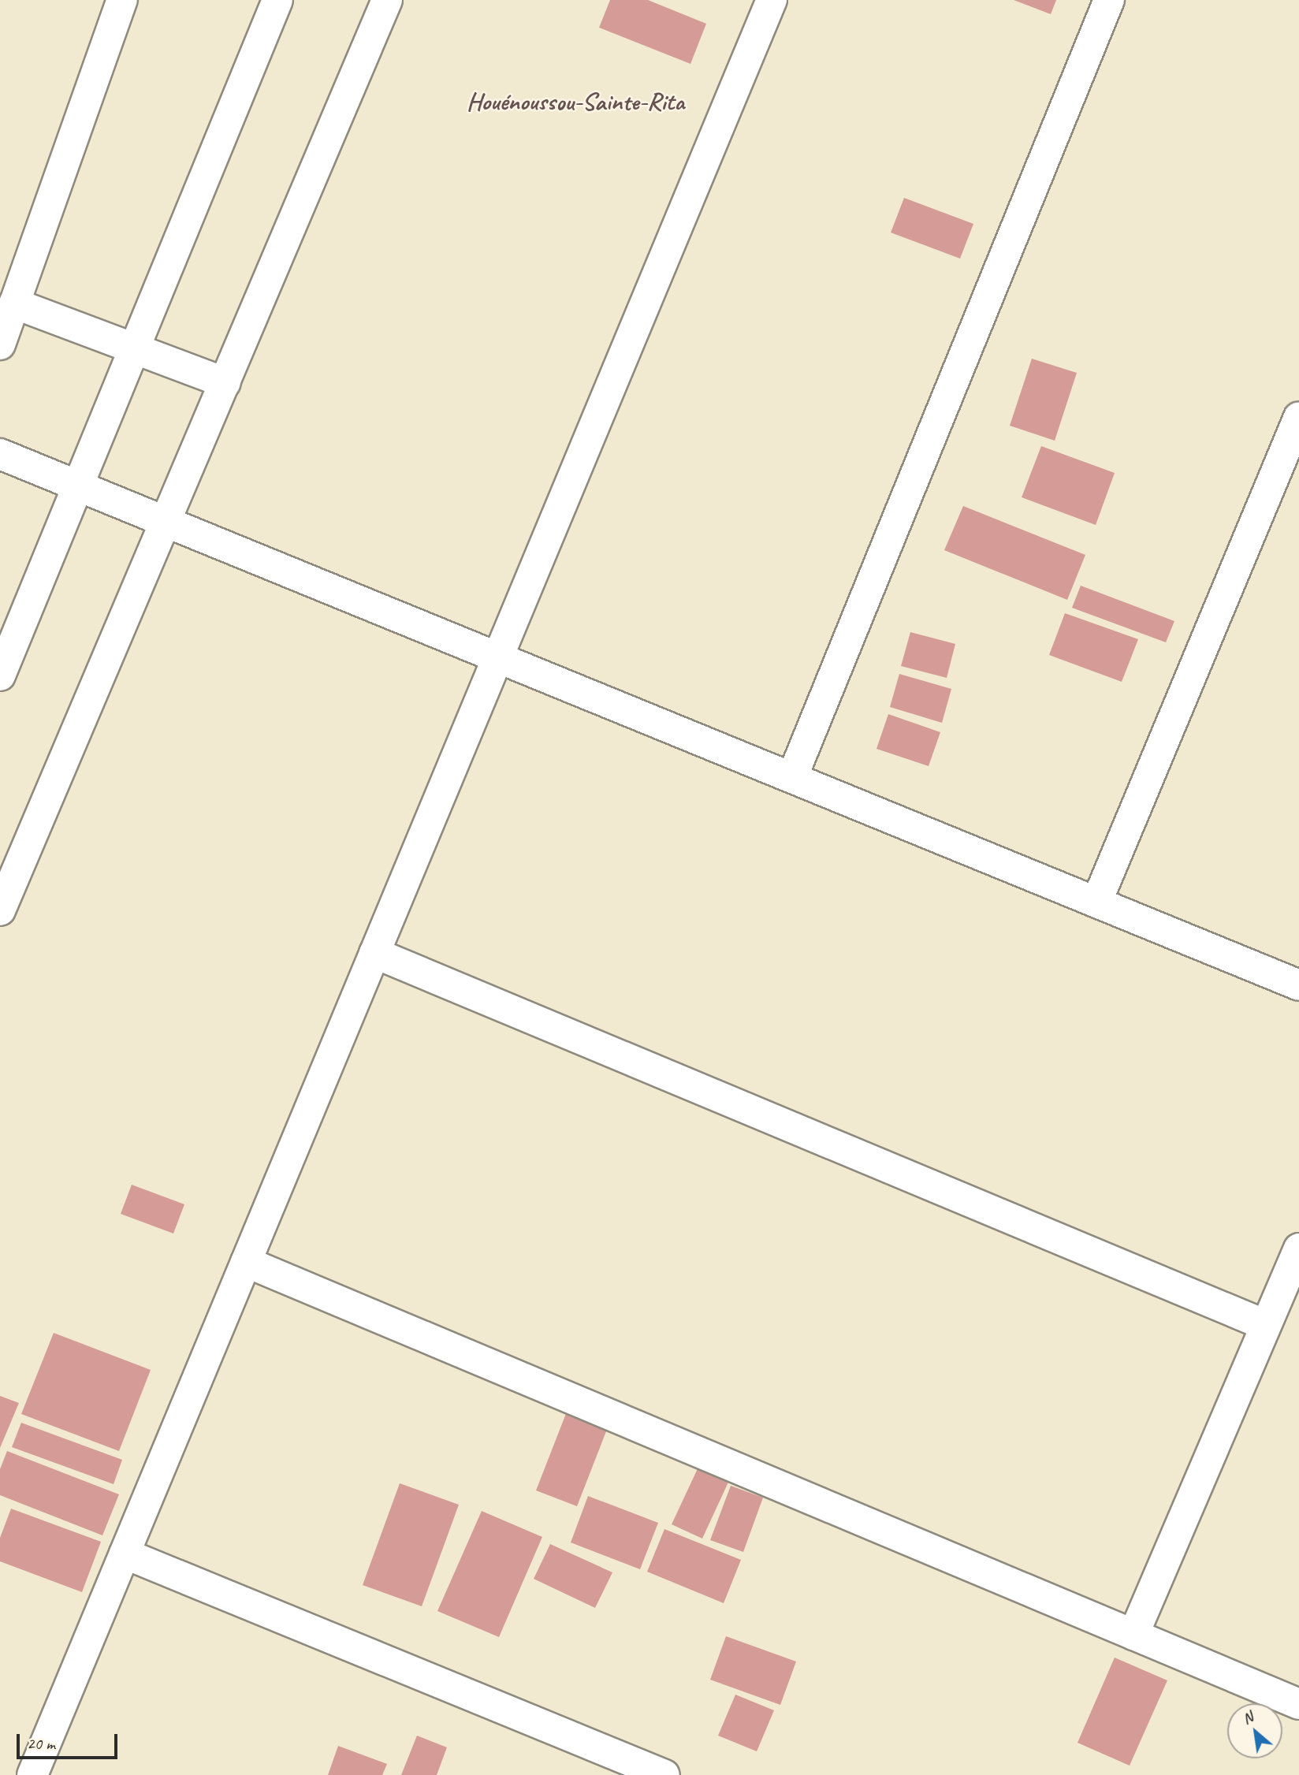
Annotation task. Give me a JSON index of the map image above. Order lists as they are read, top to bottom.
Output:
{
  "districts": ["Houénoussou-Sainte-Rita"],
  "scale_bar": "20 m",
  "north": "top left"
}
